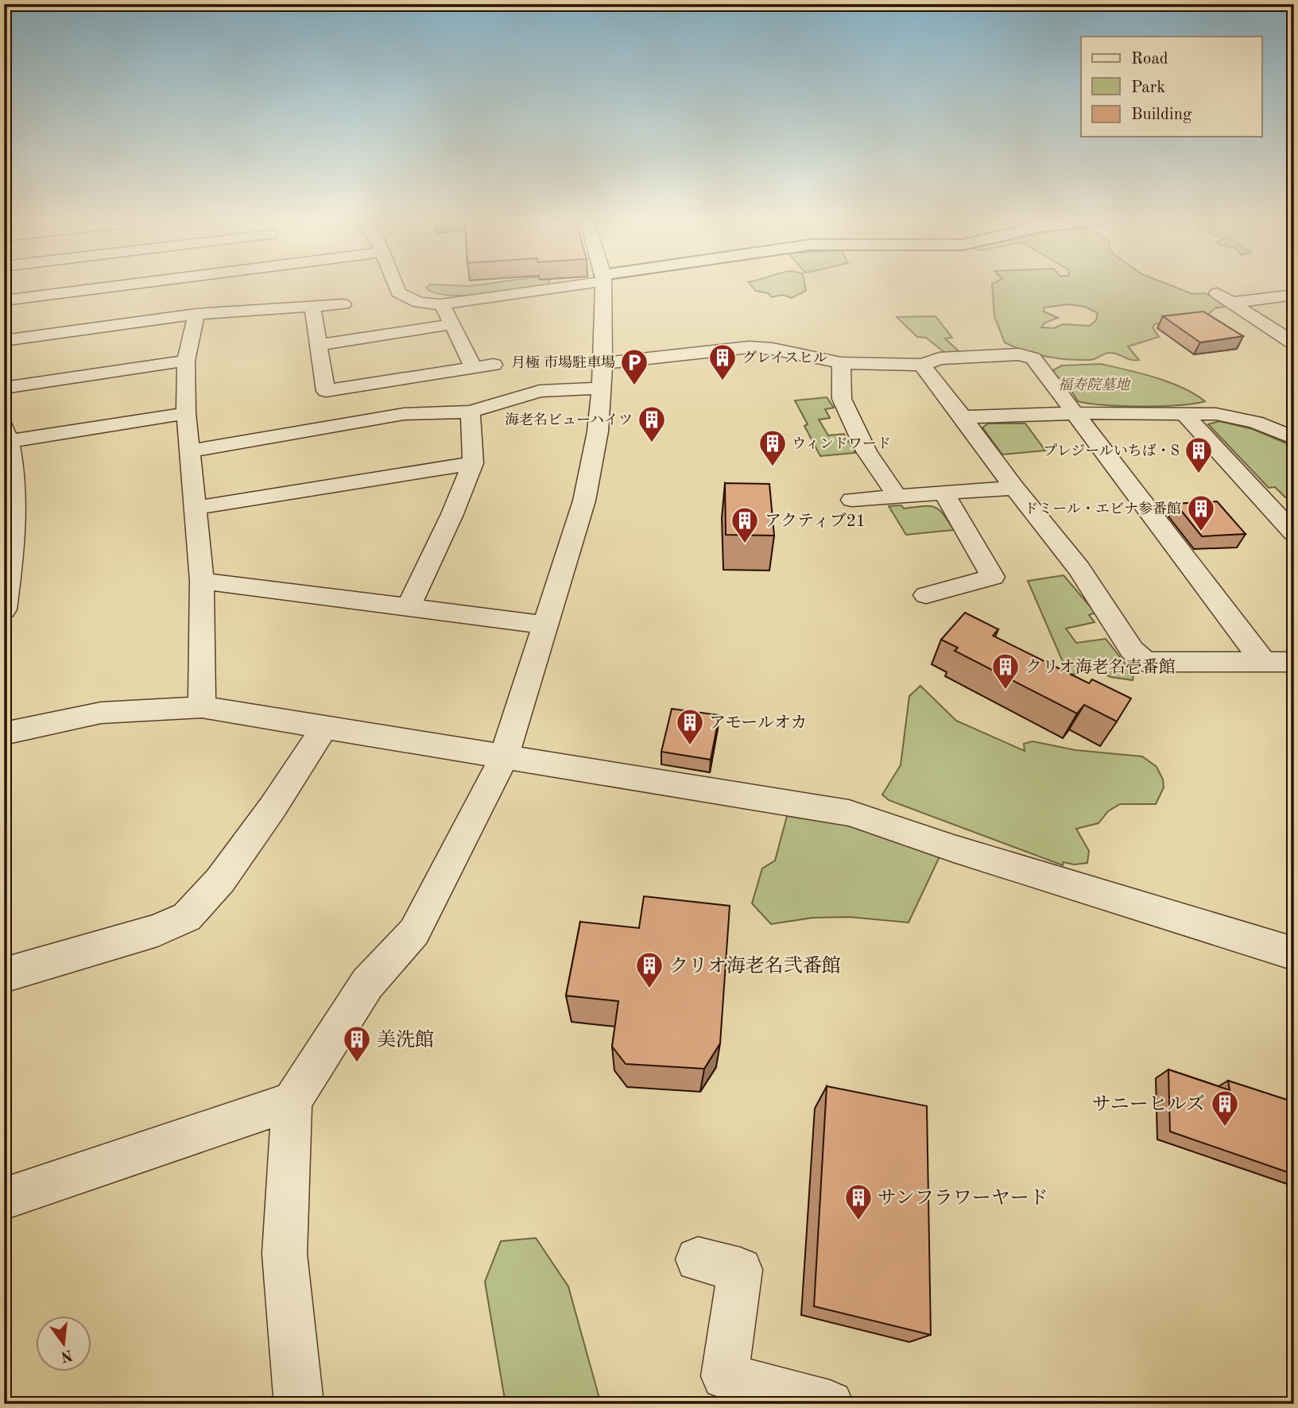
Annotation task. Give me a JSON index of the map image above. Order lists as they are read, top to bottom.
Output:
{
  "parks": ["福寿院墓地"],
  "places": {
    "building": [
      "グレイスヒル",
      "海老名ビューハイツ",
      "ウィンドワード",
      "プレジールいちば・S",
      "ドミール・エビナ参番館",
      "アクティブ21",
      "クリオ海老名壱番館",
      "アモールオカ",
      "クリオ海老名弐番館",
      "美洗館",
      "サニーヒルズ",
      "サンフラワーヤード"
    ],
    "parking": ["月極 市場駐車場"]
  },
  "legend": ["Road", "Park", "Building"],
  "north": "bottom"
}
